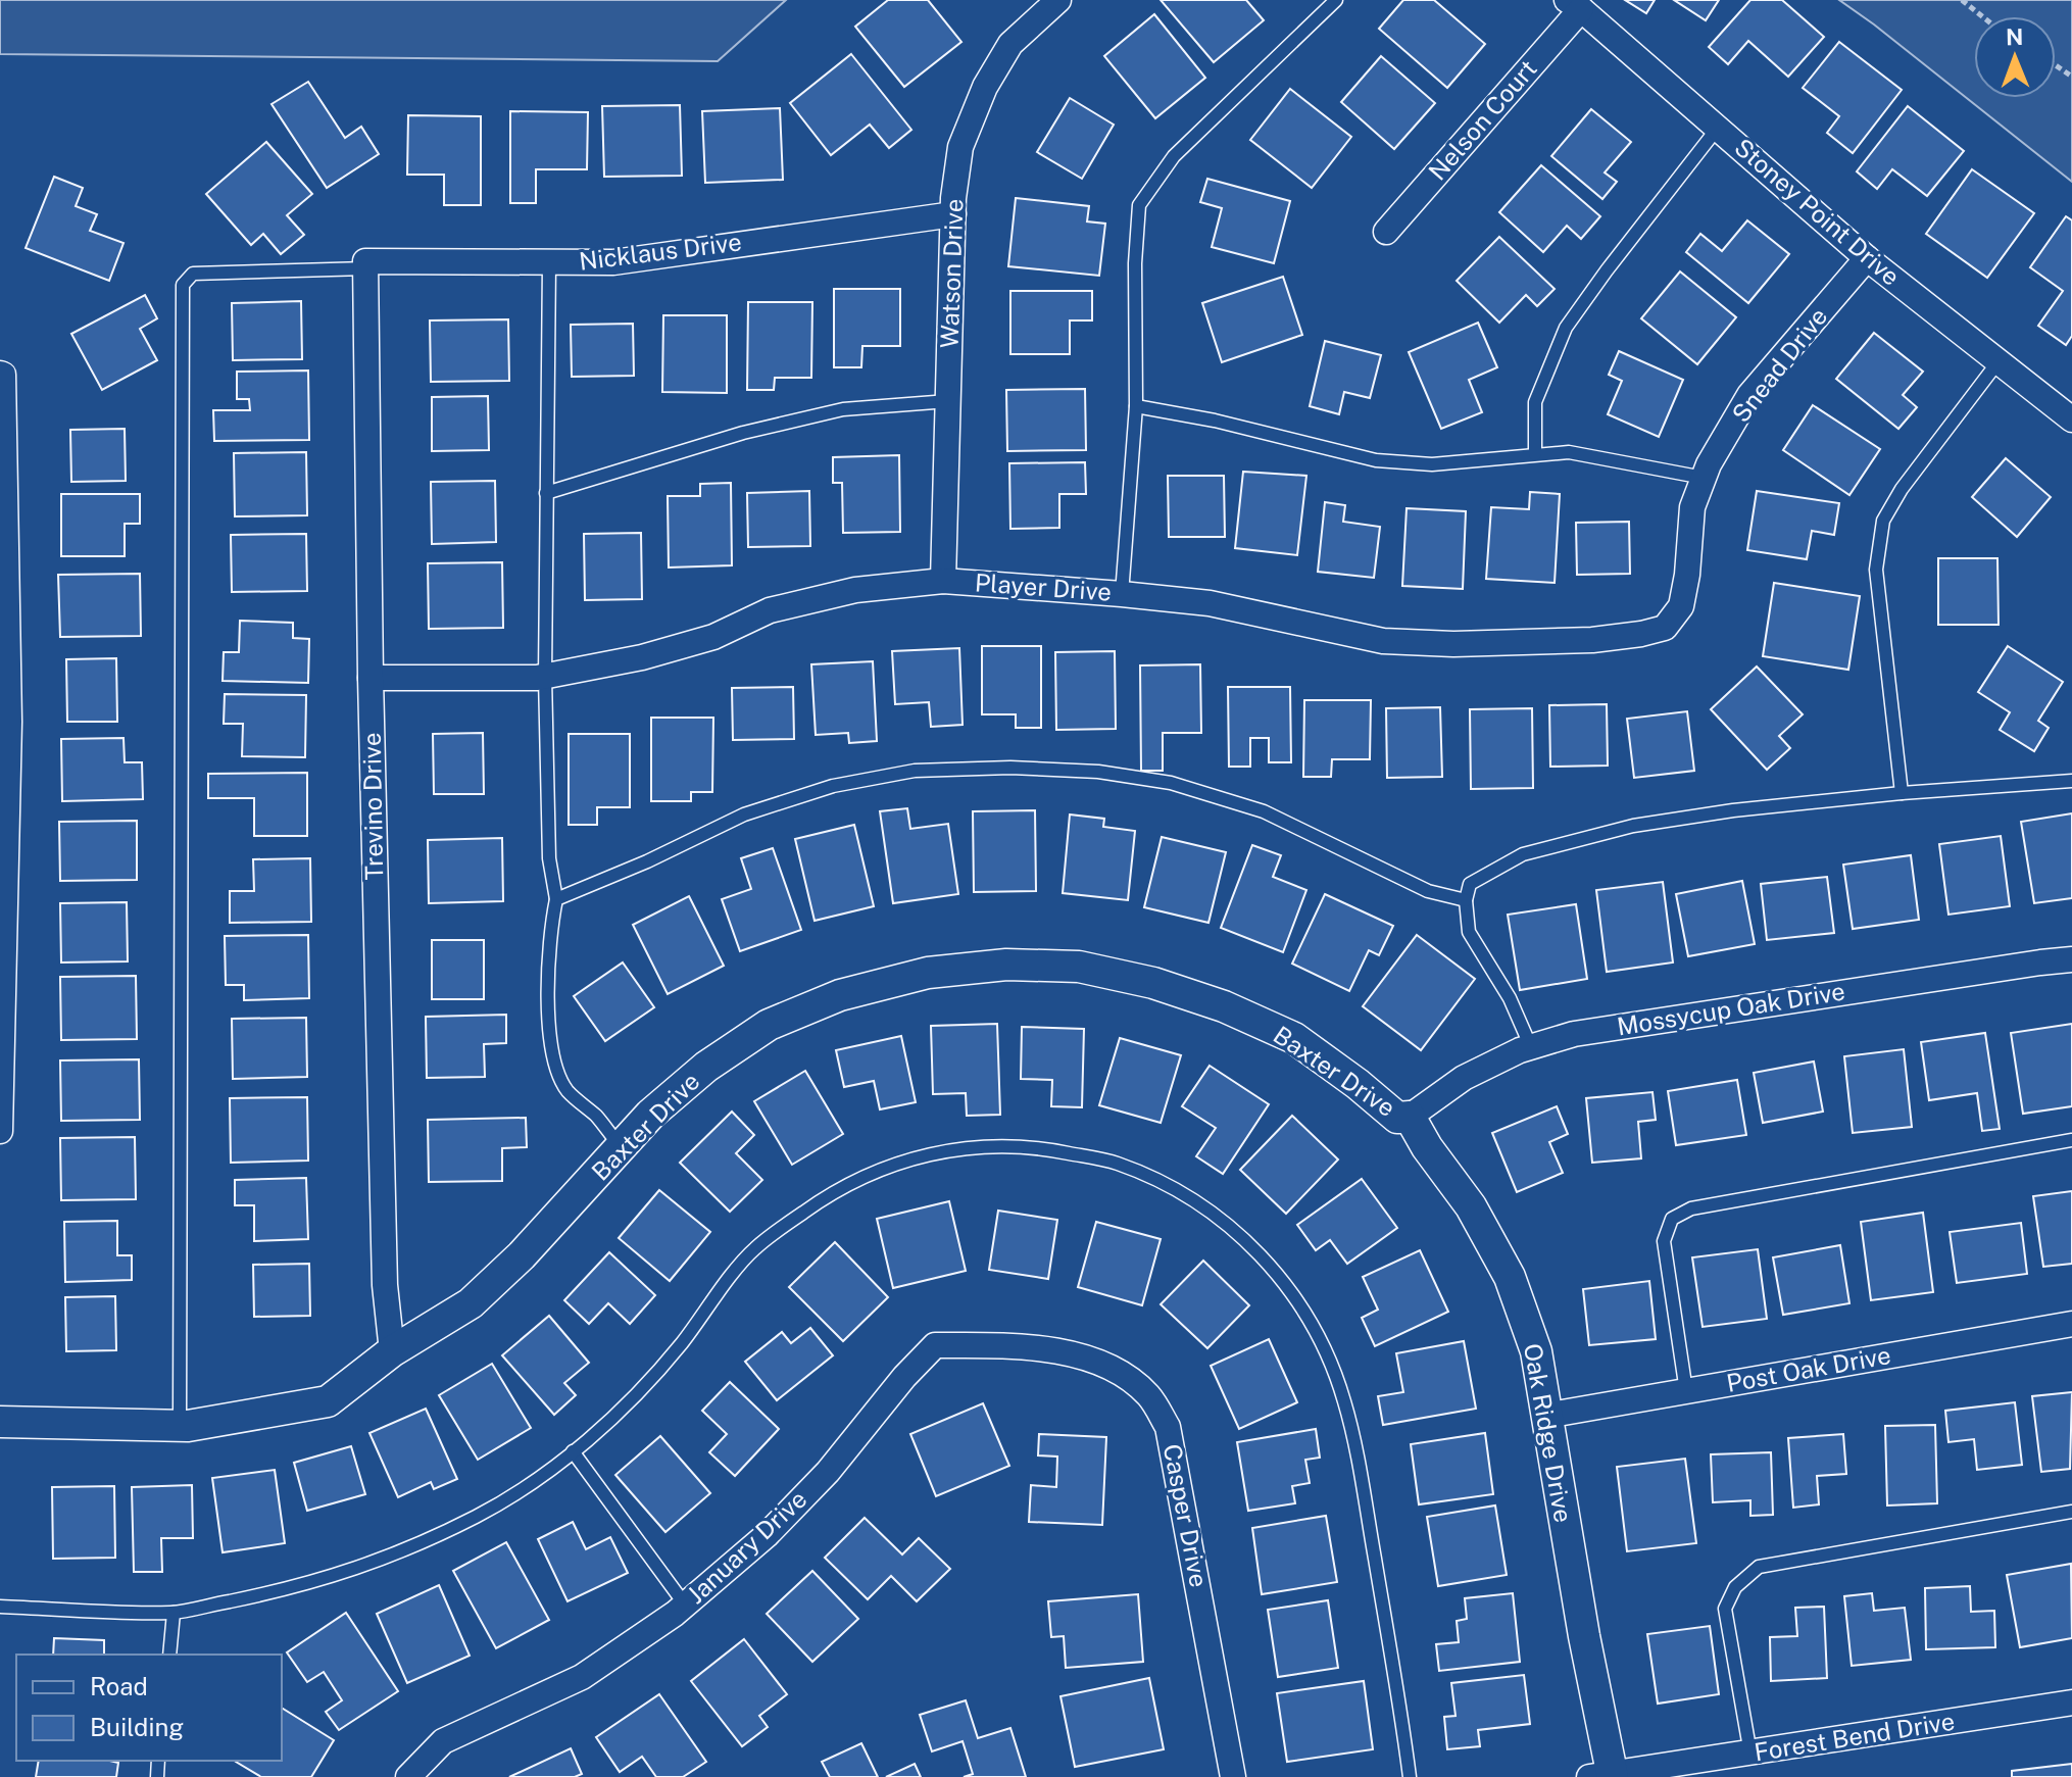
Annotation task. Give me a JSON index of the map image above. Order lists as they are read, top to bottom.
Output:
{
  "streets": {
    "street": [
      "Nelson Court",
      "Stoney Point Drive",
      "Nicklaus Drive",
      "Watson Drive",
      "Snead Drive",
      "Player Drive",
      "Trevino Drive",
      "Mossycup Oak Drive",
      "Baxter Drive",
      "Post Oak Drive",
      "Oak Ridge Drive",
      "Casper Drive",
      "January Drive",
      "Forest Bend Drive"
    ]
  },
  "crossings": [
    ["Nelson Court", "Stoney Point Drive"],
    ["Stoney Point Drive", "Snead Drive"],
    ["Nicklaus Drive", "Watson Drive"],
    ["Nicklaus Drive", "Trevino Drive"],
    ["Watson Drive", "Player Drive"],
    ["Snead Drive", "Player Drive"],
    ["Player Drive", "Trevino Drive"],
    ["Trevino Drive", "Baxter Drive"],
    ["Mossycup Oak Drive", "Baxter Drive"],
    ["Mossycup Oak Drive", "Oak Ridge Drive"],
    ["Baxter Drive", "Oak Ridge Drive"],
    ["Post Oak Drive", "Oak Ridge Drive"],
    ["Oak Ridge Drive", "Forest Bend Drive"],
    ["Casper Drive", "January Drive"]
  ],
  "legend": ["Road", "Building"],
  "north": "top"
}
